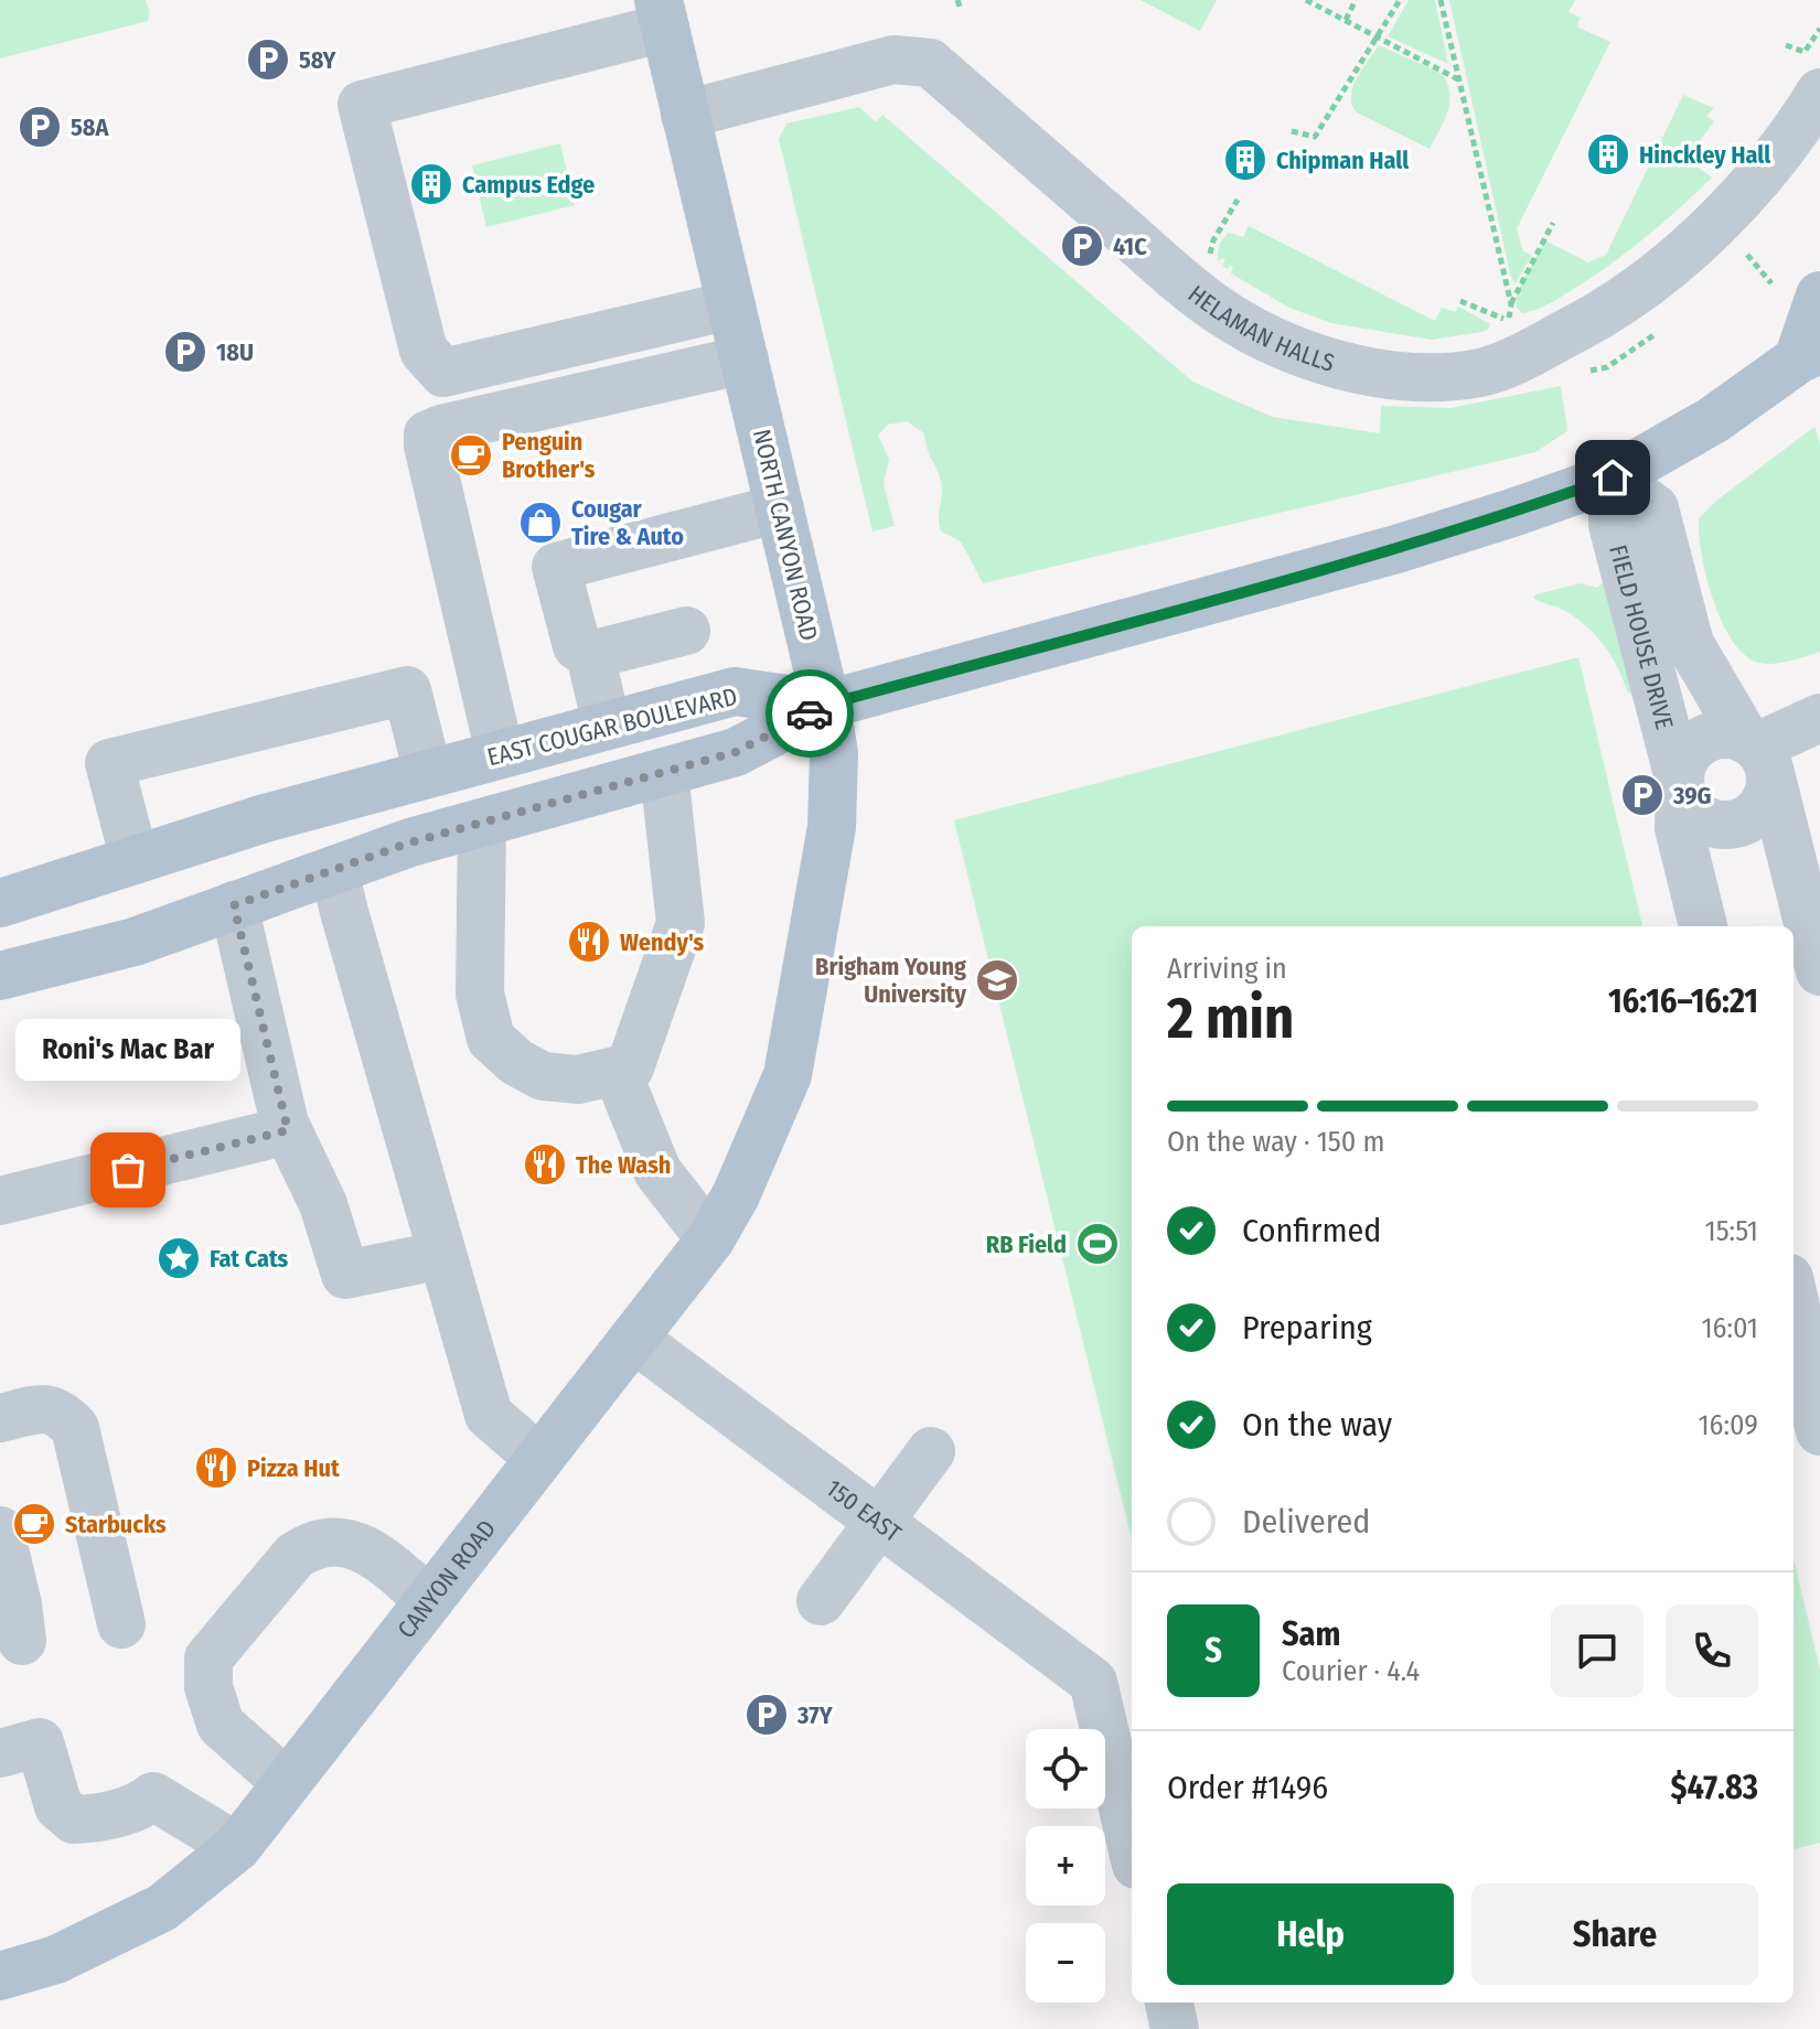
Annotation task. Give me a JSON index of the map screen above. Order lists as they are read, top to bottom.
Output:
{
  "streets": {
    "main road": ["NORTH CANYON ROAD", "EAST COUGAR BOULEVARD", "CANYON ROAD"],
    "street": ["HELAMAN HALLS", "FIELD HOUSE DRIVE", "150 EAST"]
  },
  "crossings": [
    ["HELAMAN HALLS", "NORTH CANYON ROAD"],
    ["NORTH CANYON ROAD", "EAST COUGAR BOULEVARD"],
    ["NORTH CANYON ROAD", "CANYON ROAD"],
    ["150 EAST", "CANYON ROAD"]
  ],
  "places": {
    "parking": [
      "58Y",
      "58A",
      "41C",
      "18U",
      "39G",
      "37Y"
    ],
    "building": ["Hinckley Hall", "Chipman Hall", "Campus Edge"],
    "cafe": ["Penguin Brother's", "Starbucks"],
    "shop": ["Cougar Tire & Auto"],
    "restaurant": ["Wendy's", "The Wash", "Pizza Hut"],
    "school or university": ["Brigham Young University"],
    "other": ["Roni's Mac Bar"],
    "sports": ["RB Field"],
    "place": ["Fat Cats"]
  },
  "page": {
    "heading": ["2 min", "Arriving in", "16:16–16:21"],
    "panel": [
      "Sam",
      "Courier · 4.4",
      "Order #1496",
      "$47.83"
    ],
    "bubble": "Roni's Mac Bar",
    "bar": "On the way · 150 m",
    "list": [
      ["Confirmed", "15:51"],
      ["Preparing", "16:01"],
      ["On the way", "16:09"],
      "Delivered"
    ],
    "round": "S",
    "map_buttons": ["+", "−"],
    "buttons": ["Help", "Share"]
  }
}
